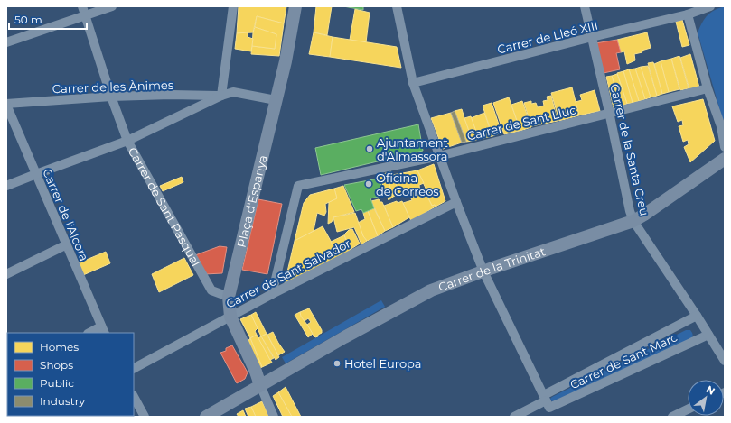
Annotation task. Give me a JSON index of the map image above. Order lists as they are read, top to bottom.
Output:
{
  "streets": {
    "street": [
      "Carrer de Lleó XIII",
      "Carrer de les Ànimes",
      "Carrer de Sant Lluc",
      "Carrer de la Santa Creu",
      "Plaça d'Espanya",
      "Carrer de Sant Pasqual",
      "Carrer de l'Alcora",
      "Carrer de la Trinitat",
      "Carrer de Sant Salvador",
      "Carrer de Sant Marc"
    ]
  },
  "crossings": [
    ["Carrer de Lleó XIII", "Carrer de la Santa Creu"],
    ["Carrer de les Ànimes", "Carrer de Sant Pasqual"],
    ["Carrer de les Ànimes", "Carrer de l'Alcora"],
    ["Carrer de Sant Lluc", "Carrer de la Santa Creu"],
    ["Carrer de Sant Lluc", "Carrer de Sant Salvador"],
    ["Carrer de la Santa Creu", "Carrer de la Trinitat"],
    ["Carrer de la Santa Creu", "Carrer de Sant Marc"],
    ["Plaça d'Espanya", "Carrer de Sant Pasqual"]
  ],
  "places": ["Ajuntament d'Almassora", "Oficina de Correos", "Hotel Europa"],
  "legend": [
    "Homes",
    "Shops",
    "Public",
    "Industry"
  ],
  "scale_bar": "50 m",
  "north": "top right"
}
